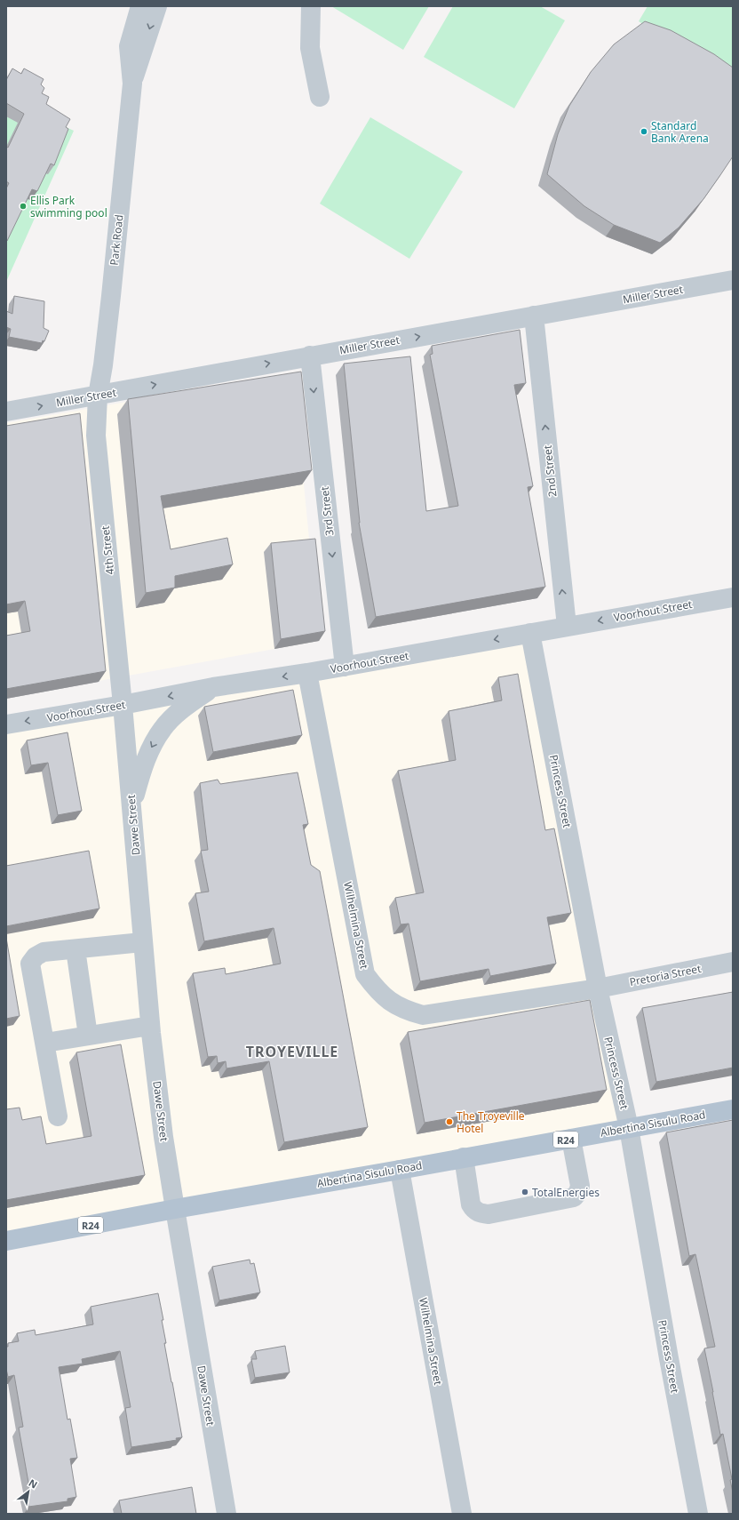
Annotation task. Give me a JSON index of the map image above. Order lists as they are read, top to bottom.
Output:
{
  "streets": {
    "main road": ["Albertina Sisulu Road", "R24"],
    "street": [
      "Park Road",
      "Miller Street",
      "2nd Street",
      "3rd Street",
      "4th Street",
      "Voorhout Street",
      "Princess Street",
      "Dawe Street",
      "Wilhelmina Street",
      "Pretoria Street"
    ]
  },
  "crossings": [
    ["Park Road", "Miller Street"],
    ["Park Road", "4th Street"],
    ["Miller Street", "2nd Street"],
    ["Miller Street", "3rd Street"],
    ["Miller Street", "4th Street"],
    ["2nd Street", "Voorhout Street"],
    ["3rd Street", "Voorhout Street"],
    ["4th Street", "Voorhout Street"],
    ["4th Street", "Dawe Street"],
    ["Voorhout Street", "Princess Street"],
    ["Voorhout Street", "Dawe Street"],
    ["Voorhout Street", "Wilhelmina Street"],
    ["Princess Street", "Wilhelmina Street"],
    ["Princess Street", "Pretoria Street"],
    ["Princess Street", "Albertina Sisulu Road"],
    ["Dawe Street", "Albertina Sisulu Road"],
    ["Wilhelmina Street", "Pretoria Street"],
    ["Wilhelmina Street", "Albertina Sisulu Road"]
  ],
  "one_way": [
    "Miller Street",
    "2nd Street",
    "3rd Street",
    "Voorhout Street"
  ],
  "districts": ["TROYEVILLE"],
  "places": [
    "Standard Bank Arena",
    "Ellis Park swimming pool",
    "The Troyeville Hotel",
    "TotalEnergies"
  ],
  "north": "top right"
}
